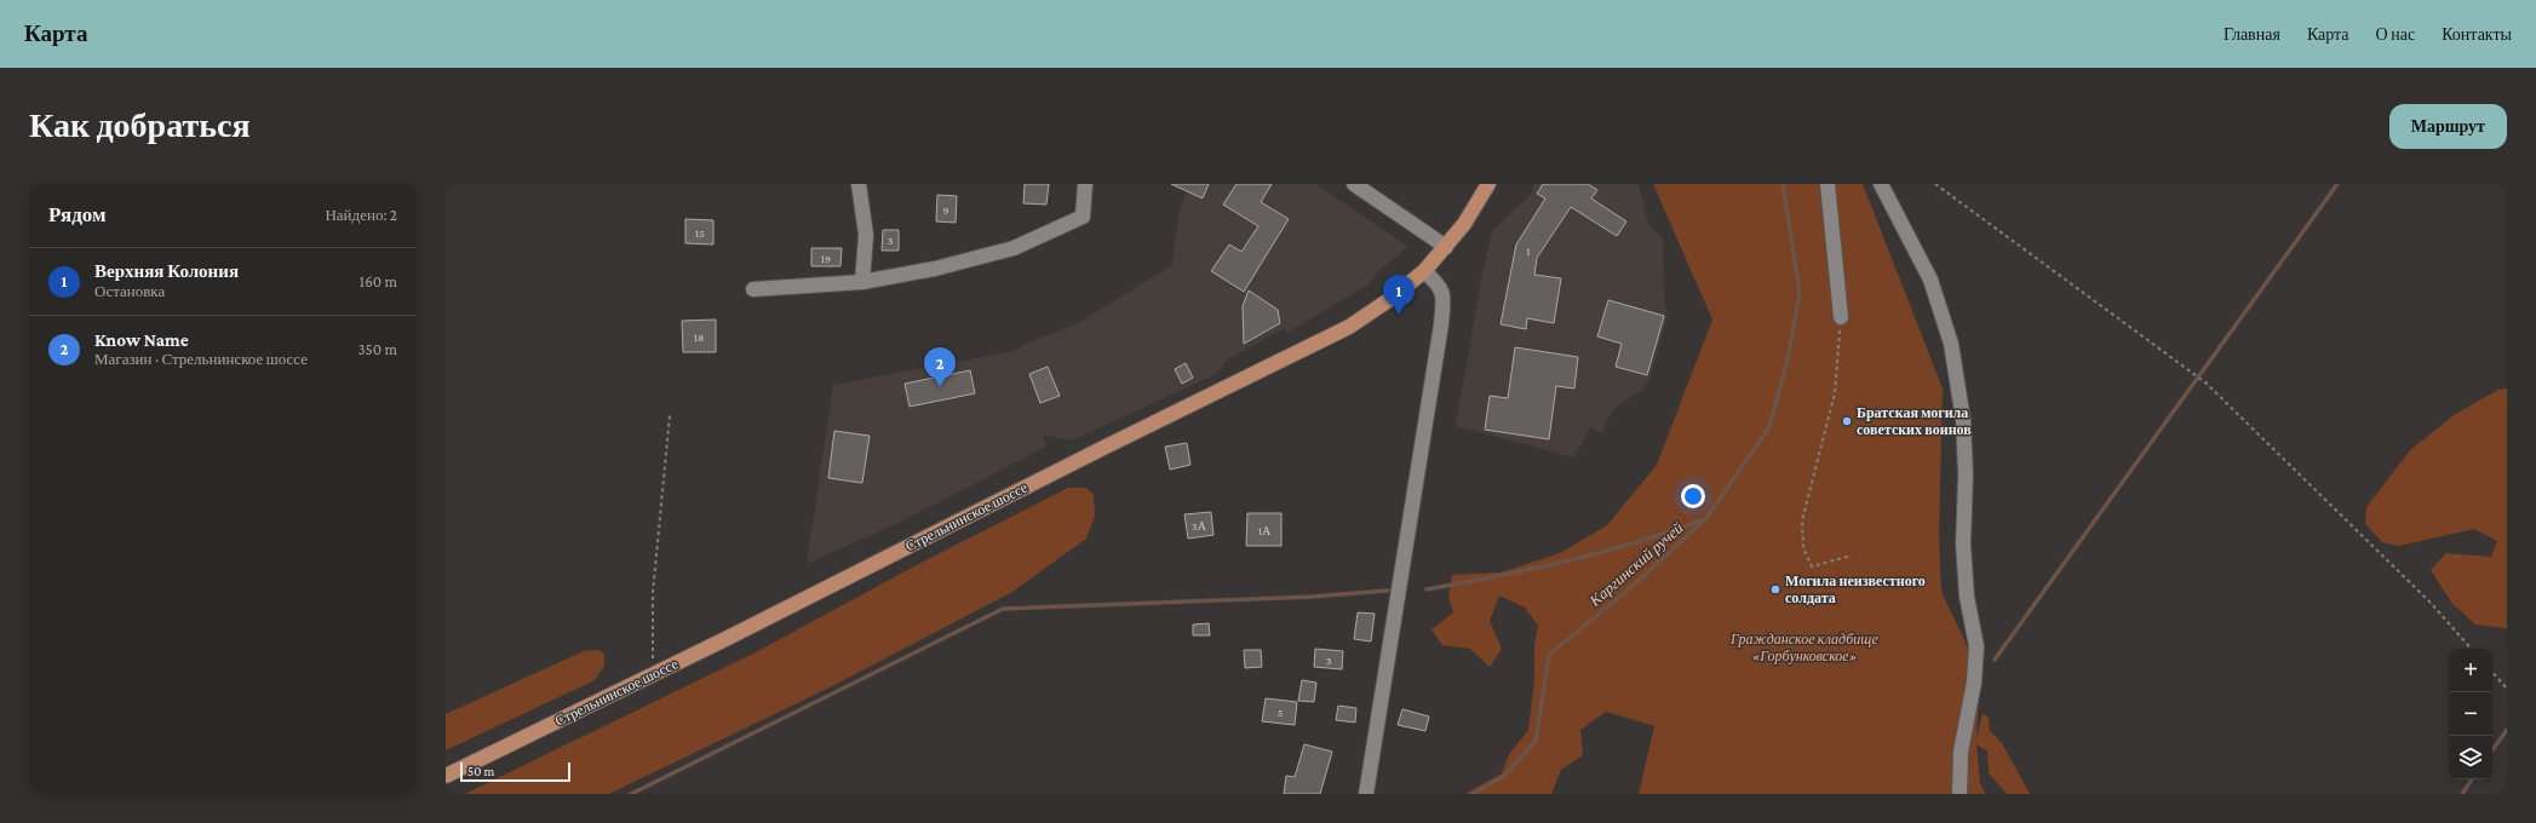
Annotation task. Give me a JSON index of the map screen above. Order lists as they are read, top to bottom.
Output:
{
  "streets": {
    "main road": ["Стрельнинское шоссе"]
  },
  "water": ["Каргинский ручей"],
  "parks": ["Гражданское кладбище «Горбунковское»"],
  "places": ["Братская могила советских воинов", "Могила неизвестного солдата"],
  "house_numbers": [
    "9",
    "15",
    "3",
    "1",
    "19",
    "18",
    "3А",
    "1А",
    "3",
    "5"
  ],
  "scale_bar": "50 m",
  "page": {
    "header": "Карта",
    "nav": [
      "Главная",
      "Карта",
      "О нас",
      "Контакты"
    ],
    "buttons": "Маршрут",
    "title": "Как добраться",
    "heading": ["Рядом", "Найдено: 2"],
    "list": [
      {
        "mark": "1",
        "name": "Верхняя Колония",
        "note": "Остановка",
        "value": "160 m"
      },
      {
        "mark": "2",
        "name": "Know Name",
        "note": "Магазин · Стрельнинское шоссе",
        "value": "350 m"
      }
    ],
    "pins": ["1", "2"],
    "map_buttons": ["+", "−"],
    "scale": "50 m"
  }
}
